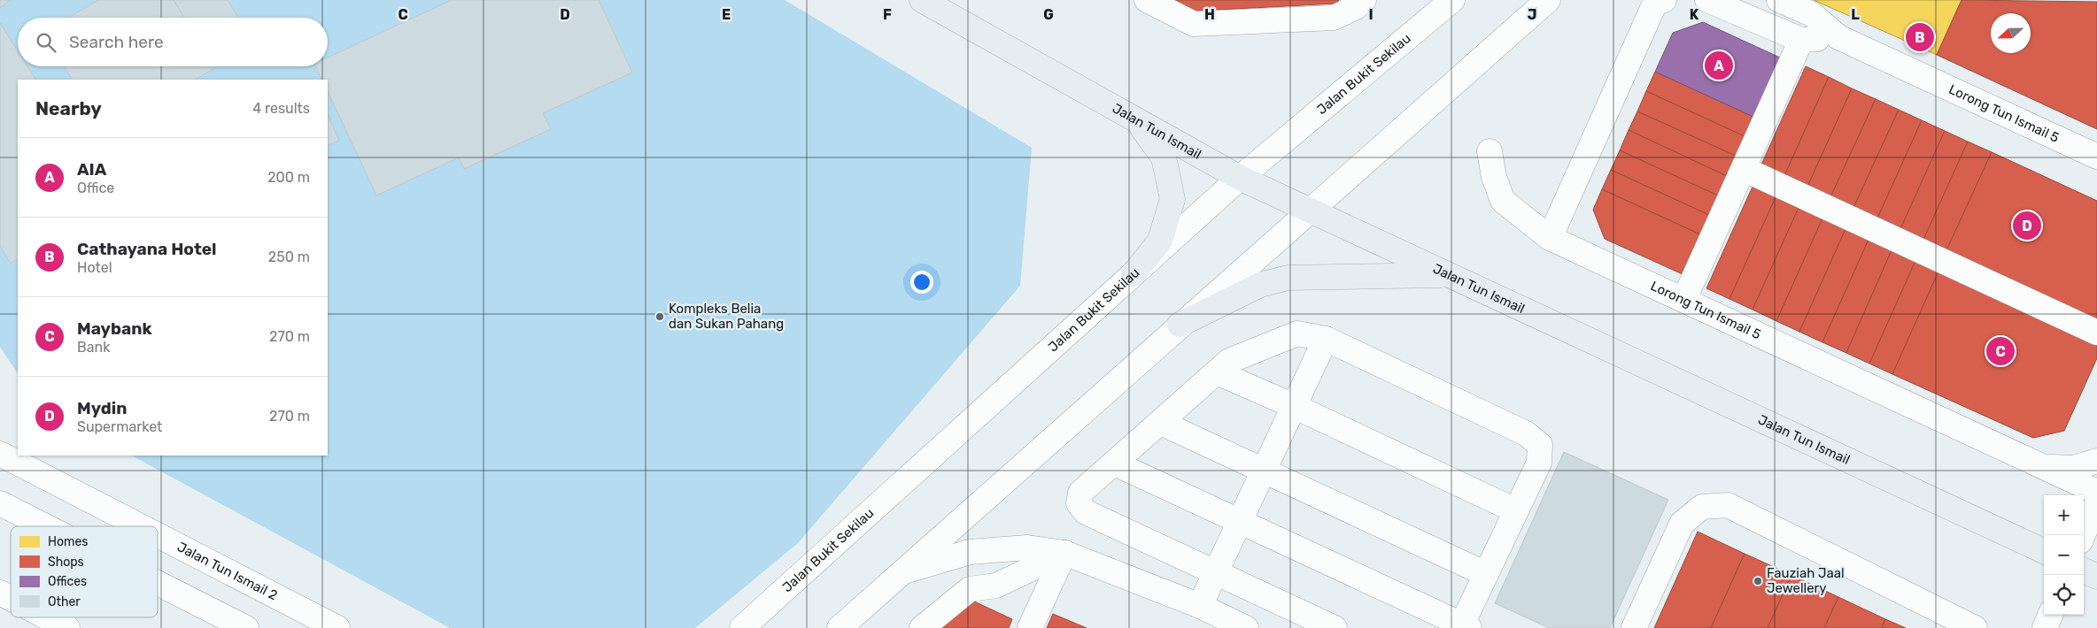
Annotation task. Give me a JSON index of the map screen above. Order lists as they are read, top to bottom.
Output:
{
  "streets": {
    "main road": ["Jalan Tun Ismail"],
    "street": ["Jalan Bukit Sekilau", "Lorong Tun Ismail 5", "Jalan Tun Ismail 2"]
  },
  "crossings": [
    ["Jalan Bukit Sekilau", "Jalan Tun Ismail"]
  ],
  "places": ["Kompleks Belia dan Sukan Pahang", "Fauziah Jaal Jewellery"],
  "legend": [
    "Homes",
    "Shops",
    "Offices",
    "Other"
  ],
  "north": "left",
  "page": {
    "search": "Search here",
    "pins": [
      "B",
      "A",
      "D",
      "C"
    ],
    "heading": ["Nearby", "4 results"],
    "list": [
      {
        "mark": "A",
        "name": "AIA",
        "note": "Office",
        "value": "200 m"
      },
      {
        "mark": "B",
        "name": "Cathayana Hotel",
        "note": "Hotel",
        "value": "250 m"
      },
      {
        "mark": "C",
        "name": "Maybank",
        "note": "Bank",
        "value": "270 m"
      },
      {
        "mark": "D",
        "name": "Mydin",
        "note": "Supermarket",
        "value": "270 m"
      }
    ],
    "map_buttons": ["+", "−"]
  },
  "grid": {
    "columns": [
      "C",
      "D",
      "E",
      "F",
      "G",
      "H",
      "I",
      "J",
      "K",
      "L"
    ]
  }
}
